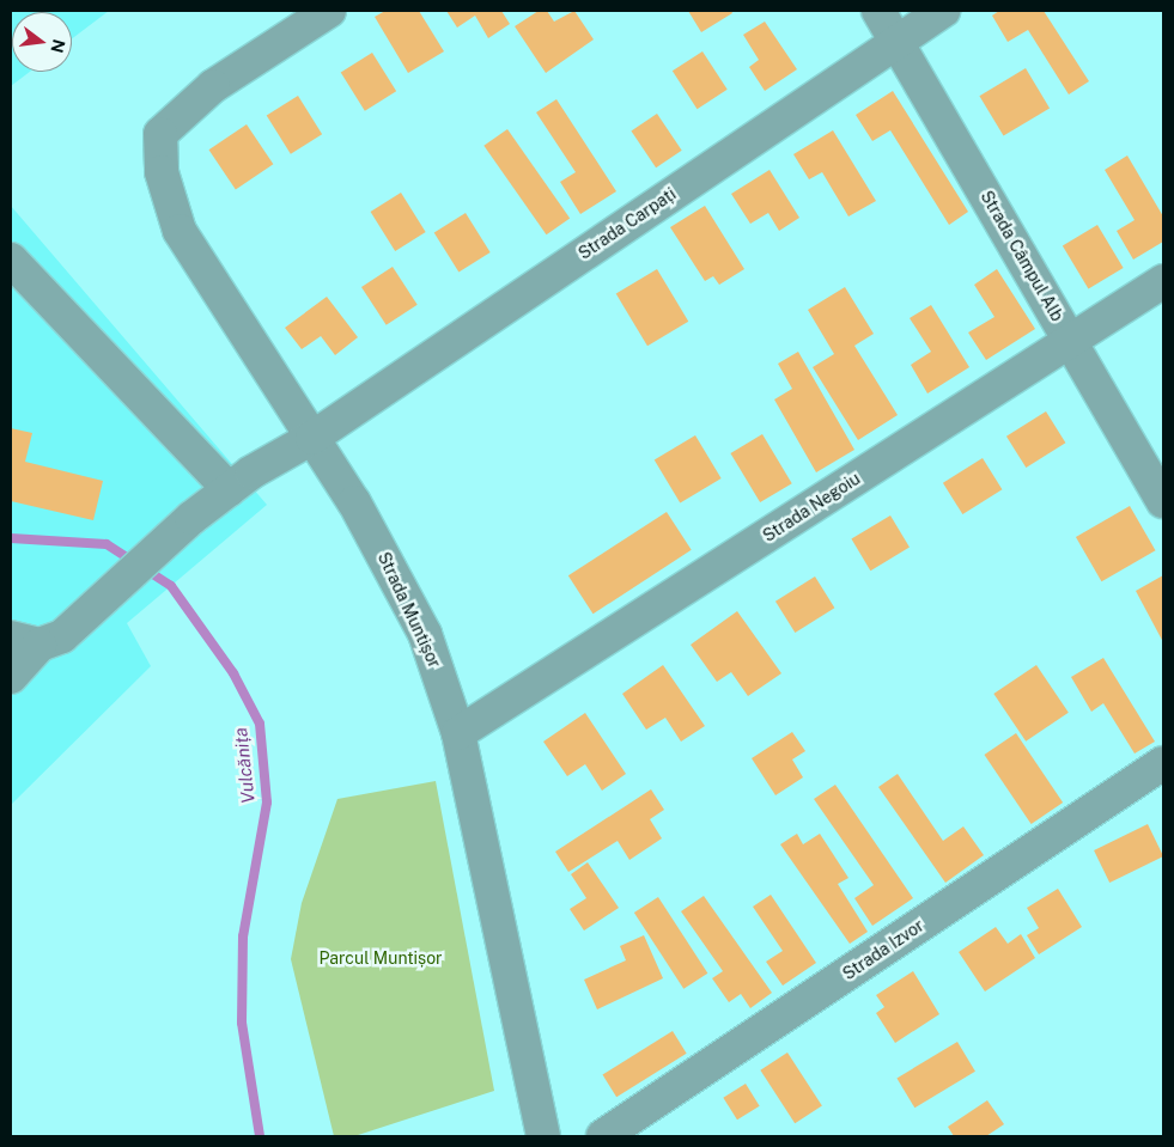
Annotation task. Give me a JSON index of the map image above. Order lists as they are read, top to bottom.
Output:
{
  "streets": {
    "street": [
      "Strada Carpați",
      "Strada Câmpul Alb",
      "Strada Negoiu",
      "Strada Muntișor",
      "Strada Izvor"
    ]
  },
  "crossings": [
    ["Strada Carpați", "Strada Câmpul Alb"],
    ["Strada Carpați", "Strada Muntișor"],
    ["Strada Câmpul Alb", "Strada Negoiu"],
    ["Strada Negoiu", "Strada Muntișor"]
  ],
  "water": ["Vulcănița"],
  "parks": ["Parcul Muntișor"],
  "north": "right"
}
